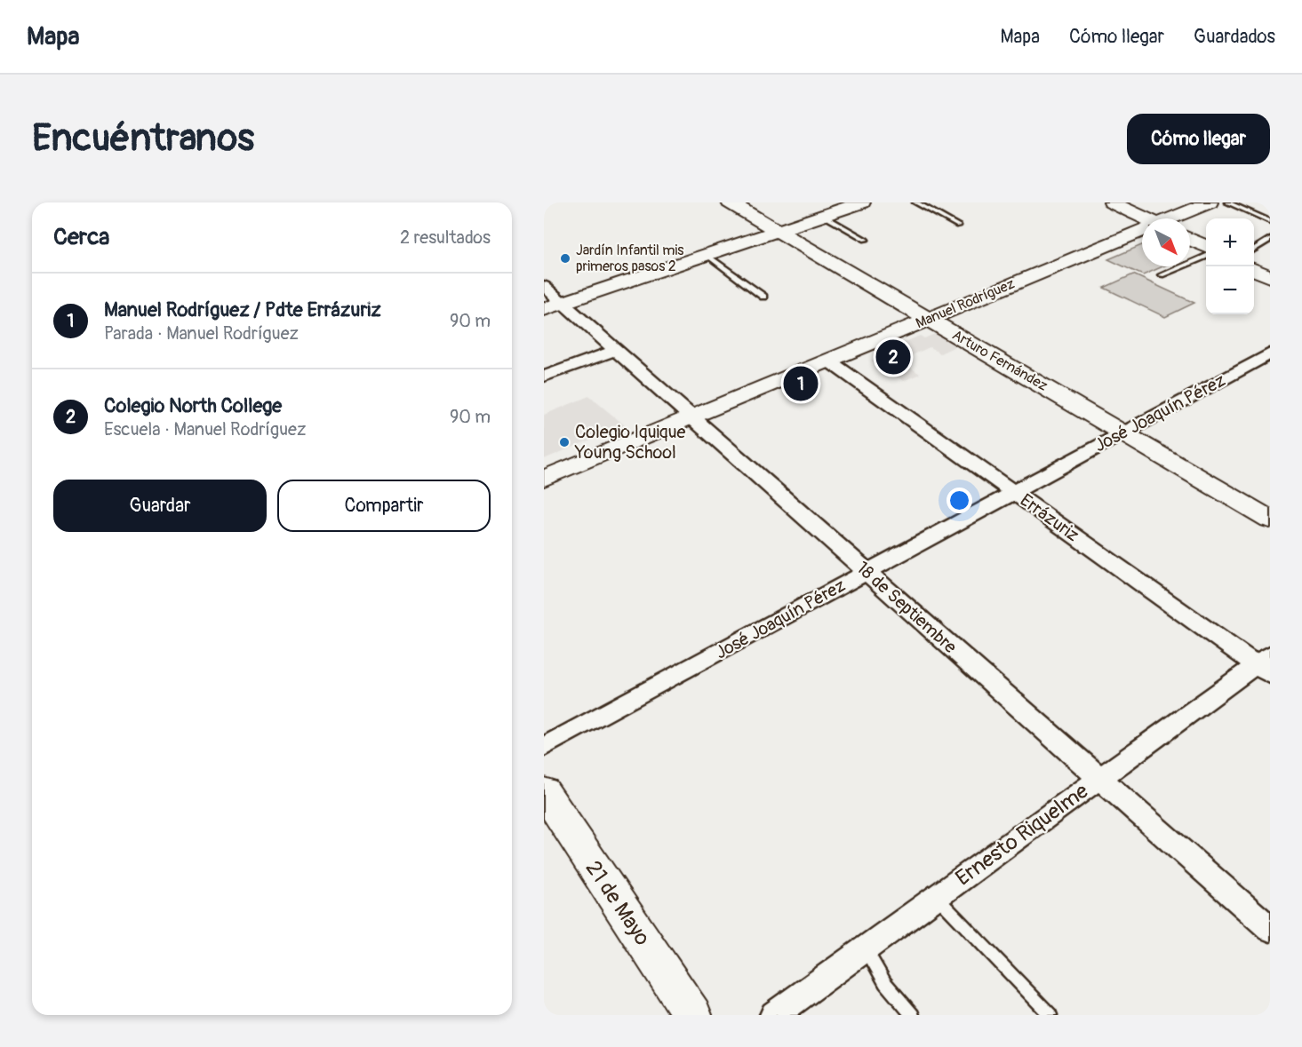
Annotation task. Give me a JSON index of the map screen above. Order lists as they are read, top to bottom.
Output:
{
  "streets": {
    "street": [
      "Manuel Rodríguez",
      "Arturo Fernández",
      "José Joaquín Pérez",
      "Errázuriz",
      "18 de Septiembre",
      "Ernesto Riquelme",
      "21 de Mayo"
    ]
  },
  "crossings": [
    ["Manuel Rodríguez", "Arturo Fernández"],
    ["Manuel Rodríguez", "Errázuriz"],
    ["Manuel Rodríguez", "18 de Septiembre"],
    ["Arturo Fernández", "José Joaquín Pérez"],
    ["José Joaquín Pérez", "Errázuriz"],
    ["José Joaquín Pérez", "18 de Septiembre"],
    ["Errázuriz", "Ernesto Riquelme"],
    ["18 de Septiembre", "Ernesto Riquelme"]
  ],
  "places": ["Jardín Infantil mis primeros pasos 2", "Colegio Iquique Young School"],
  "north": "bottom right",
  "page": {
    "header": "Mapa",
    "nav": ["Mapa", "Cómo llegar", "Guardados"],
    "buttons": [
      "Cómo llegar",
      ["Guardar", "Compartir"]
    ],
    "title": "Encuéntranos",
    "heading": ["Cerca", "2 resultados"],
    "map_buttons": ["+", "−"],
    "list": [
      {
        "mark": "1",
        "name": "Manuel Rodríguez / Pdte Errázuriz",
        "note": "Parada · Manuel Rodríguez",
        "value": "90 m"
      },
      {
        "mark": "2",
        "name": "Colegio North College",
        "note": "Escuela · Manuel Rodríguez",
        "value": "90 m"
      }
    ],
    "pins": ["2", "1"]
  }
}
